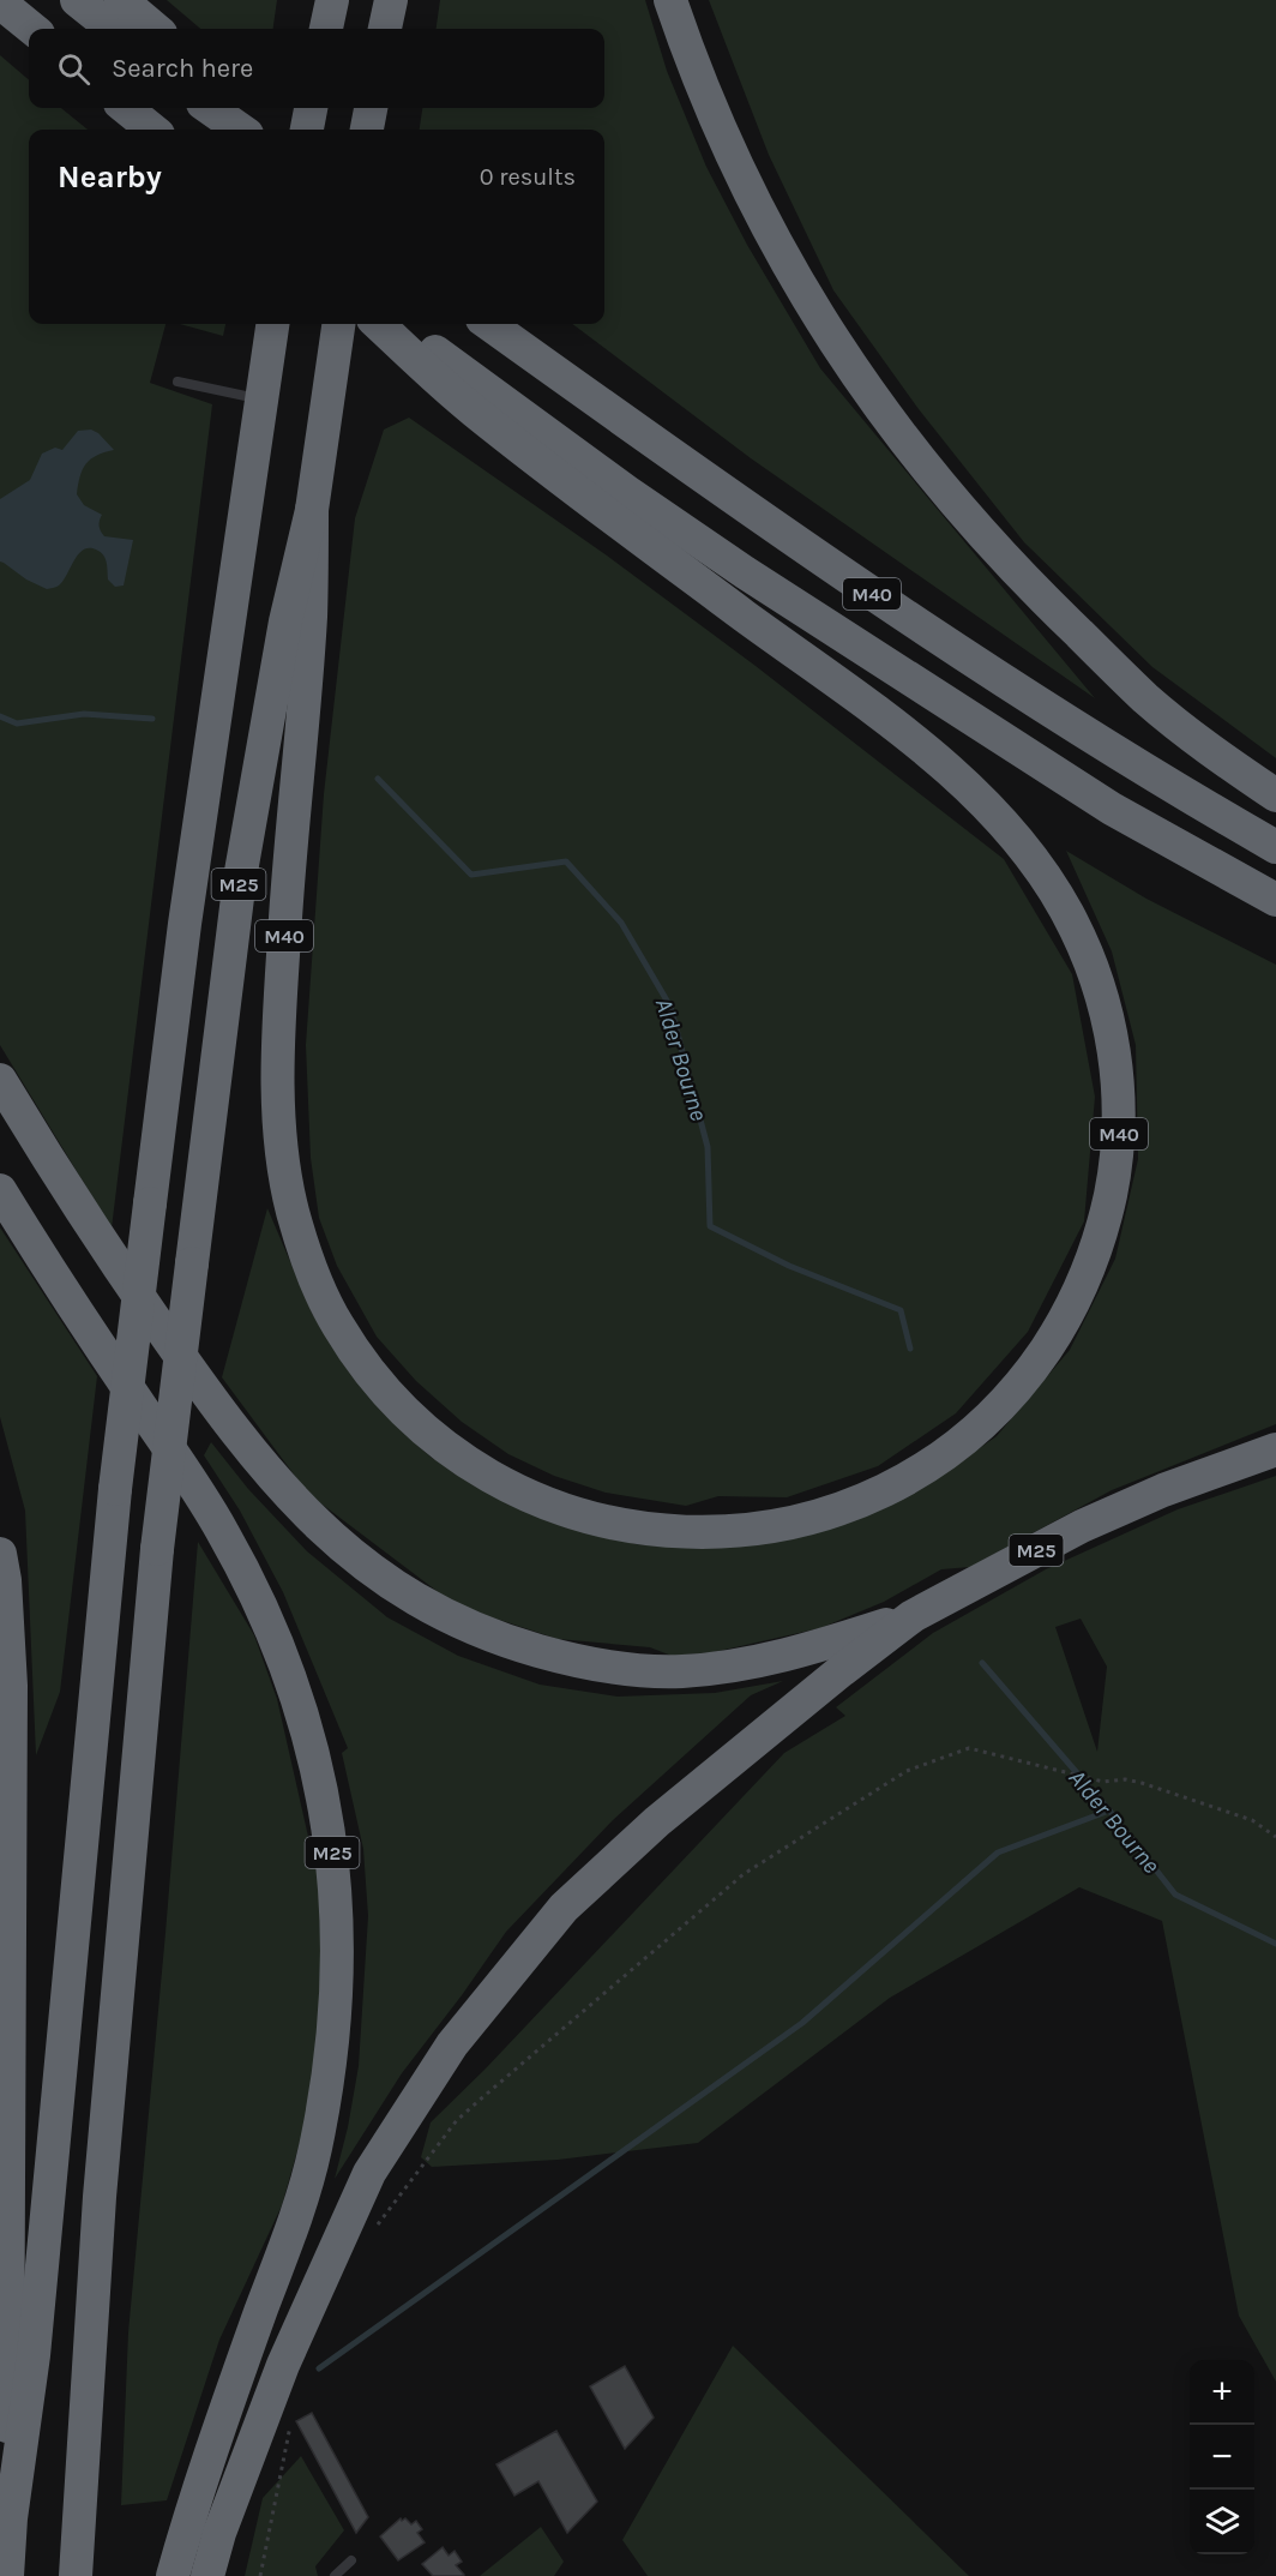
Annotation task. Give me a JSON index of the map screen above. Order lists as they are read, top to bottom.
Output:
{
  "streets": {
    "highway": ["M40", "M25"]
  },
  "crossings": [
    ["M40", "M25"]
  ],
  "water": ["Alder Bourne"],
  "page": {
    "search": "Search here",
    "heading": ["Nearby", "0 results"],
    "map_buttons": ["+", "−"]
  }
}
